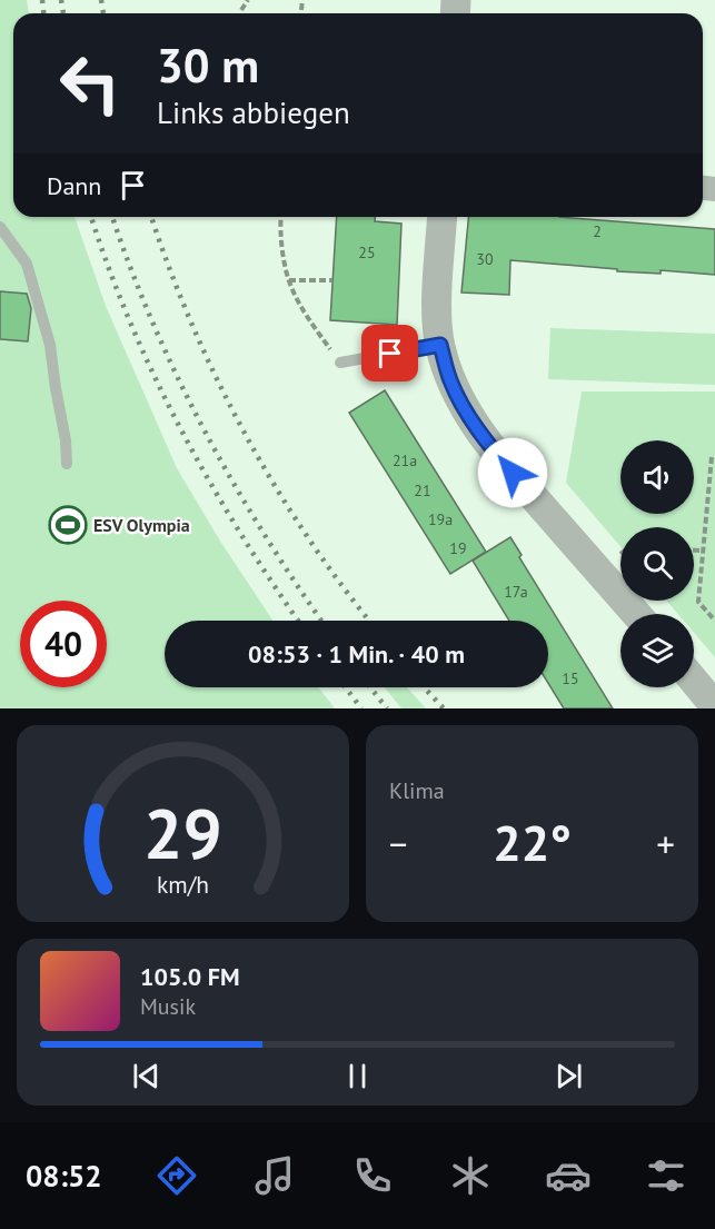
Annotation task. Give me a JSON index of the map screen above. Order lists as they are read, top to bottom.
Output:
{
  "places": {
    "sports": ["ESV Olympia"]
  },
  "house_numbers": [
    "2",
    "25",
    "30",
    "21a",
    "21",
    "19a",
    "19",
    "17a",
    "15"
  ],
  "page": {
    "turn": ["30 m", "Links abbiegen"],
    "then": "Dann",
    "limit": "40",
    "trip": "08:53 · 1 Min. · 40 m",
    "tile": "Klima",
    "heat": ["−", "22°", "+"],
    "song": ["105.0 FM", "Musik"],
    "tabs": "08:52",
    "gauge": ["29", "km/h"]
  }
}
